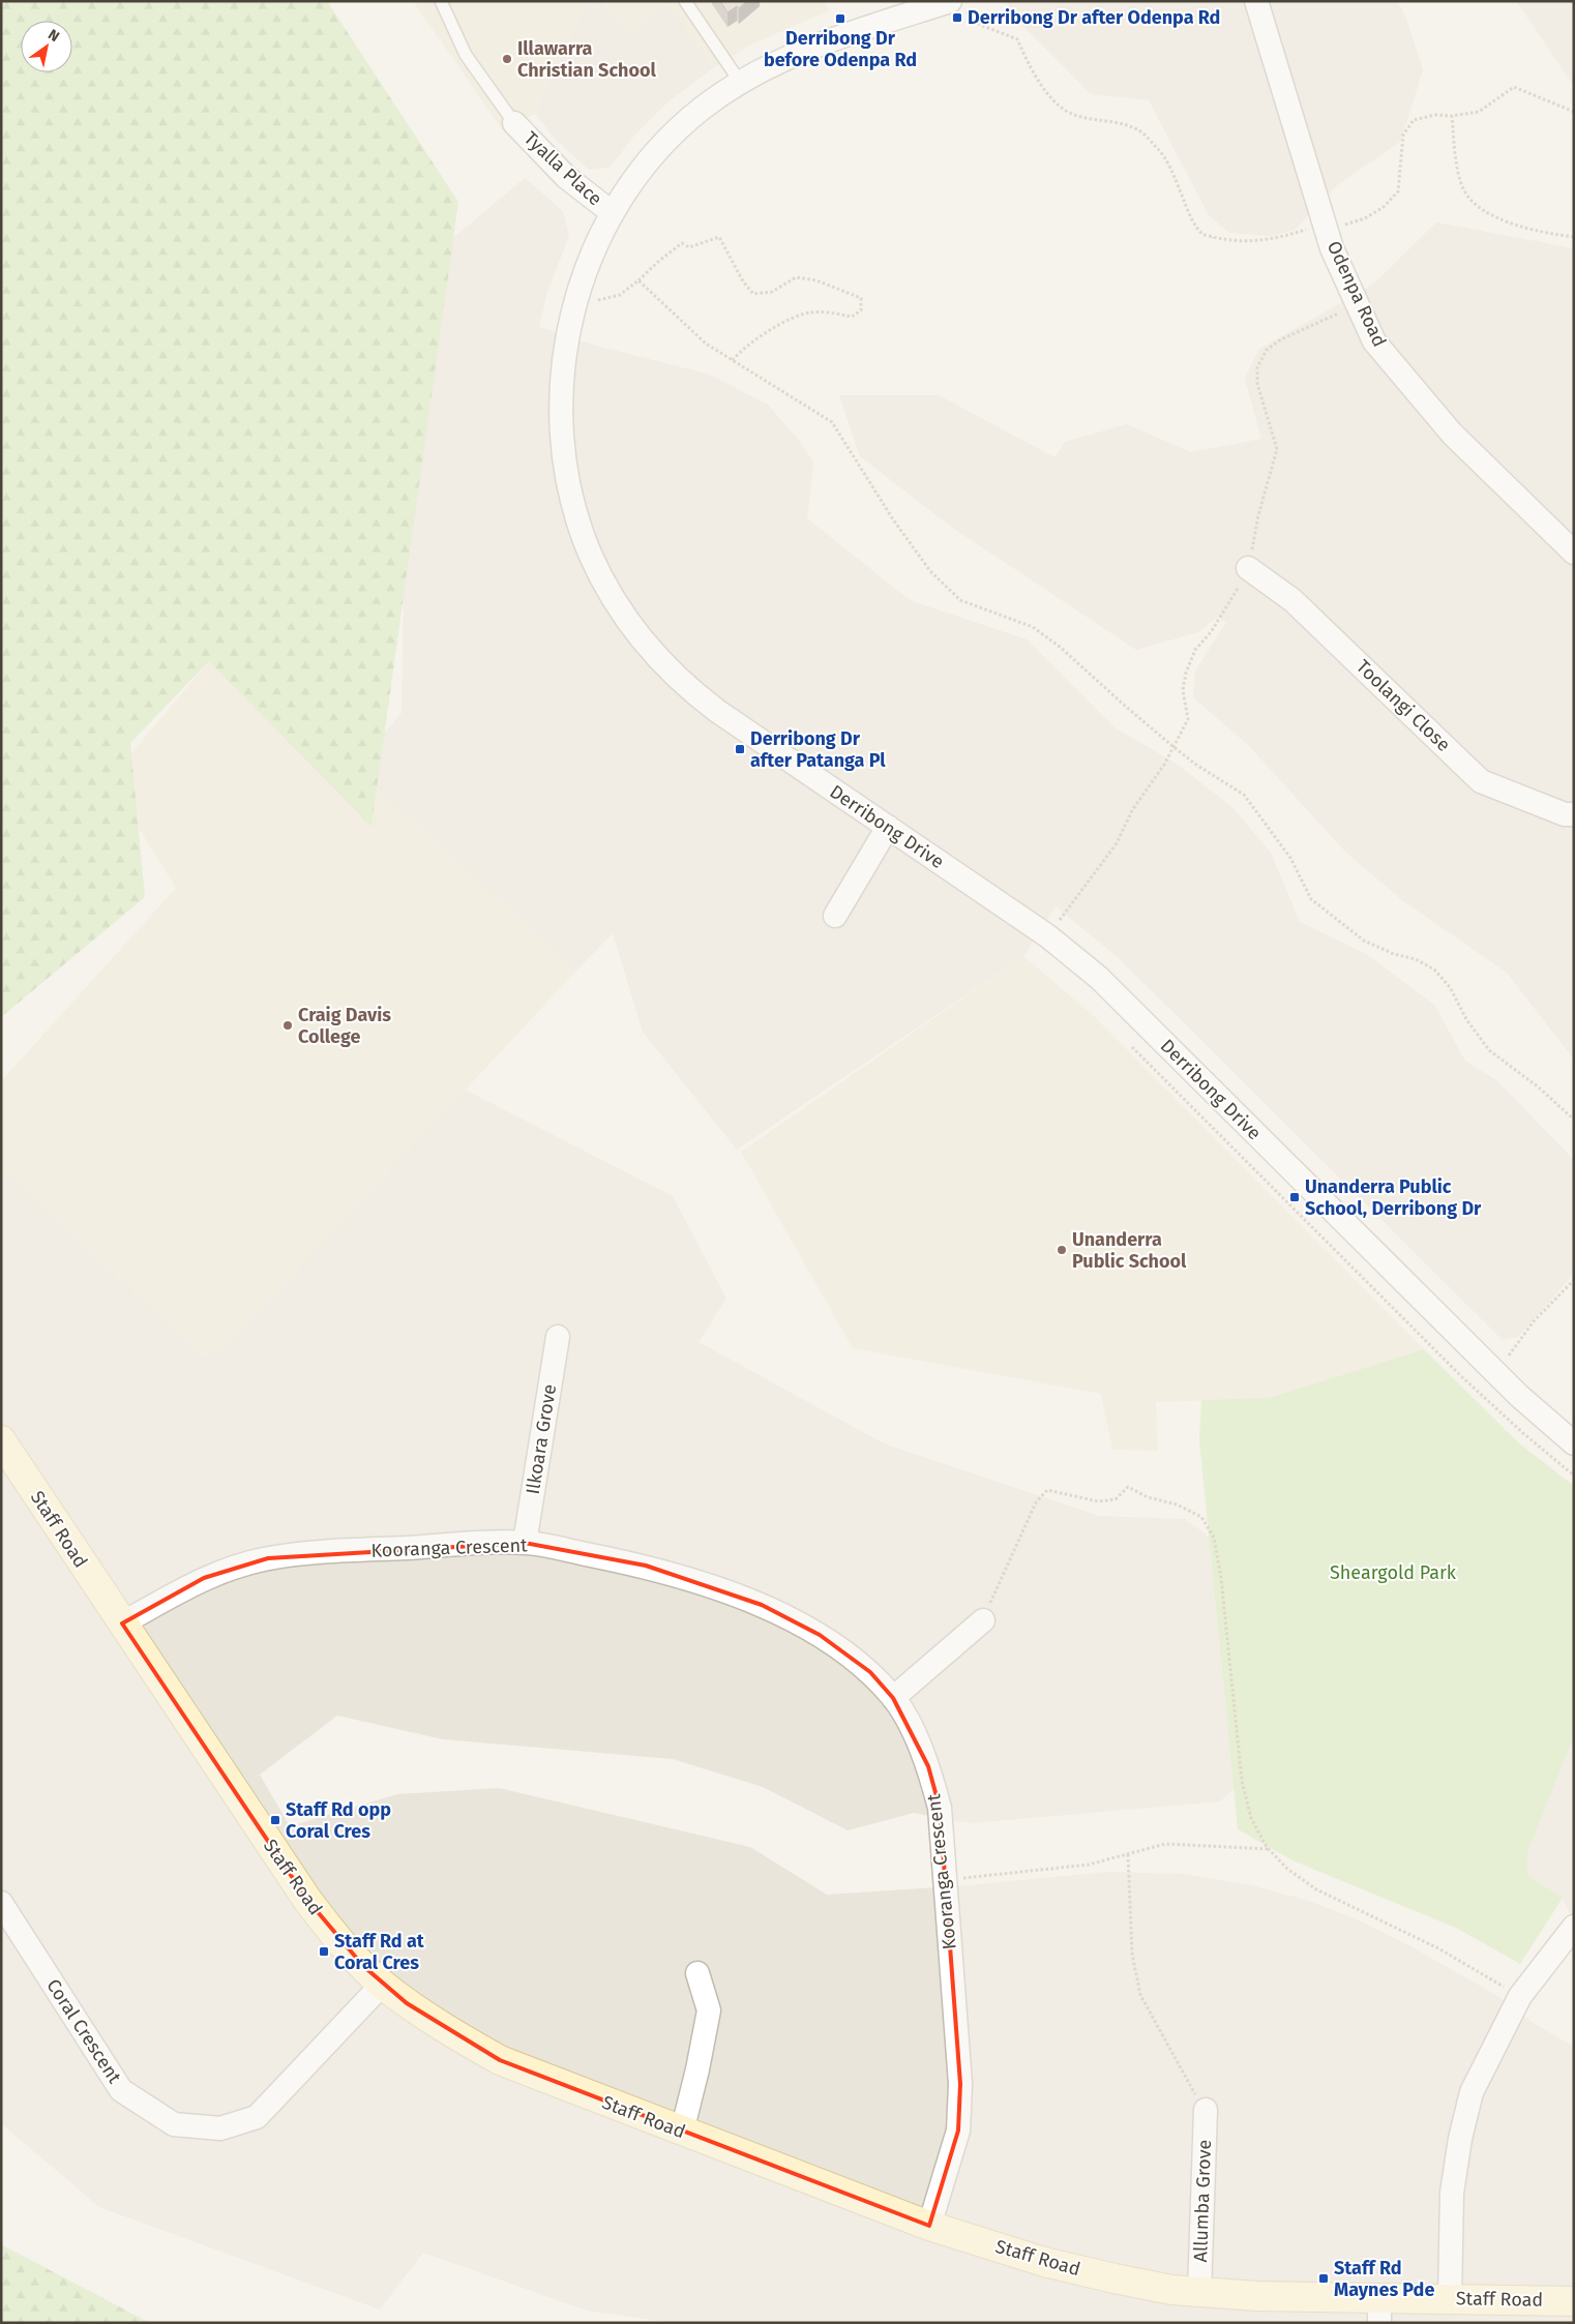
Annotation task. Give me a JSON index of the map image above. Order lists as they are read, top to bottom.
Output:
{
  "streets": {
    "street": [
      "Tyalla Place",
      "Odenpa Road",
      "Toolangi Close",
      "Derribong Drive",
      "Ilkoara Grove",
      "Staff Road",
      "Kooranga Crescent",
      "Coral Crescent",
      "Allumba Grove"
    ]
  },
  "crossings": [
    ["Tyalla Place", "Derribong Drive"],
    ["Ilkoara Grove", "Kooranga Crescent"],
    ["Staff Road", "Kooranga Crescent"],
    ["Staff Road", "Coral Crescent"],
    ["Staff Road", "Allumba Grove"]
  ],
  "parks": ["Sheargold Park"],
  "places": {
    "transit": [
      "Derribong Dr after Odenpa Rd",
      "Derribong Dr before Odenpa Rd",
      "Derribong Dr after Patanga Pl",
      "Unanderra Public School, Derribong Dr",
      "Staff Rd opp Coral Cres",
      "Staff Rd at Coral Cres",
      "Staff Rd Maynes Pde"
    ],
    "other": ["Illawarra Christian School", "Craig Davis College", "Unanderra Public School"]
  },
  "north": "top right"
}
